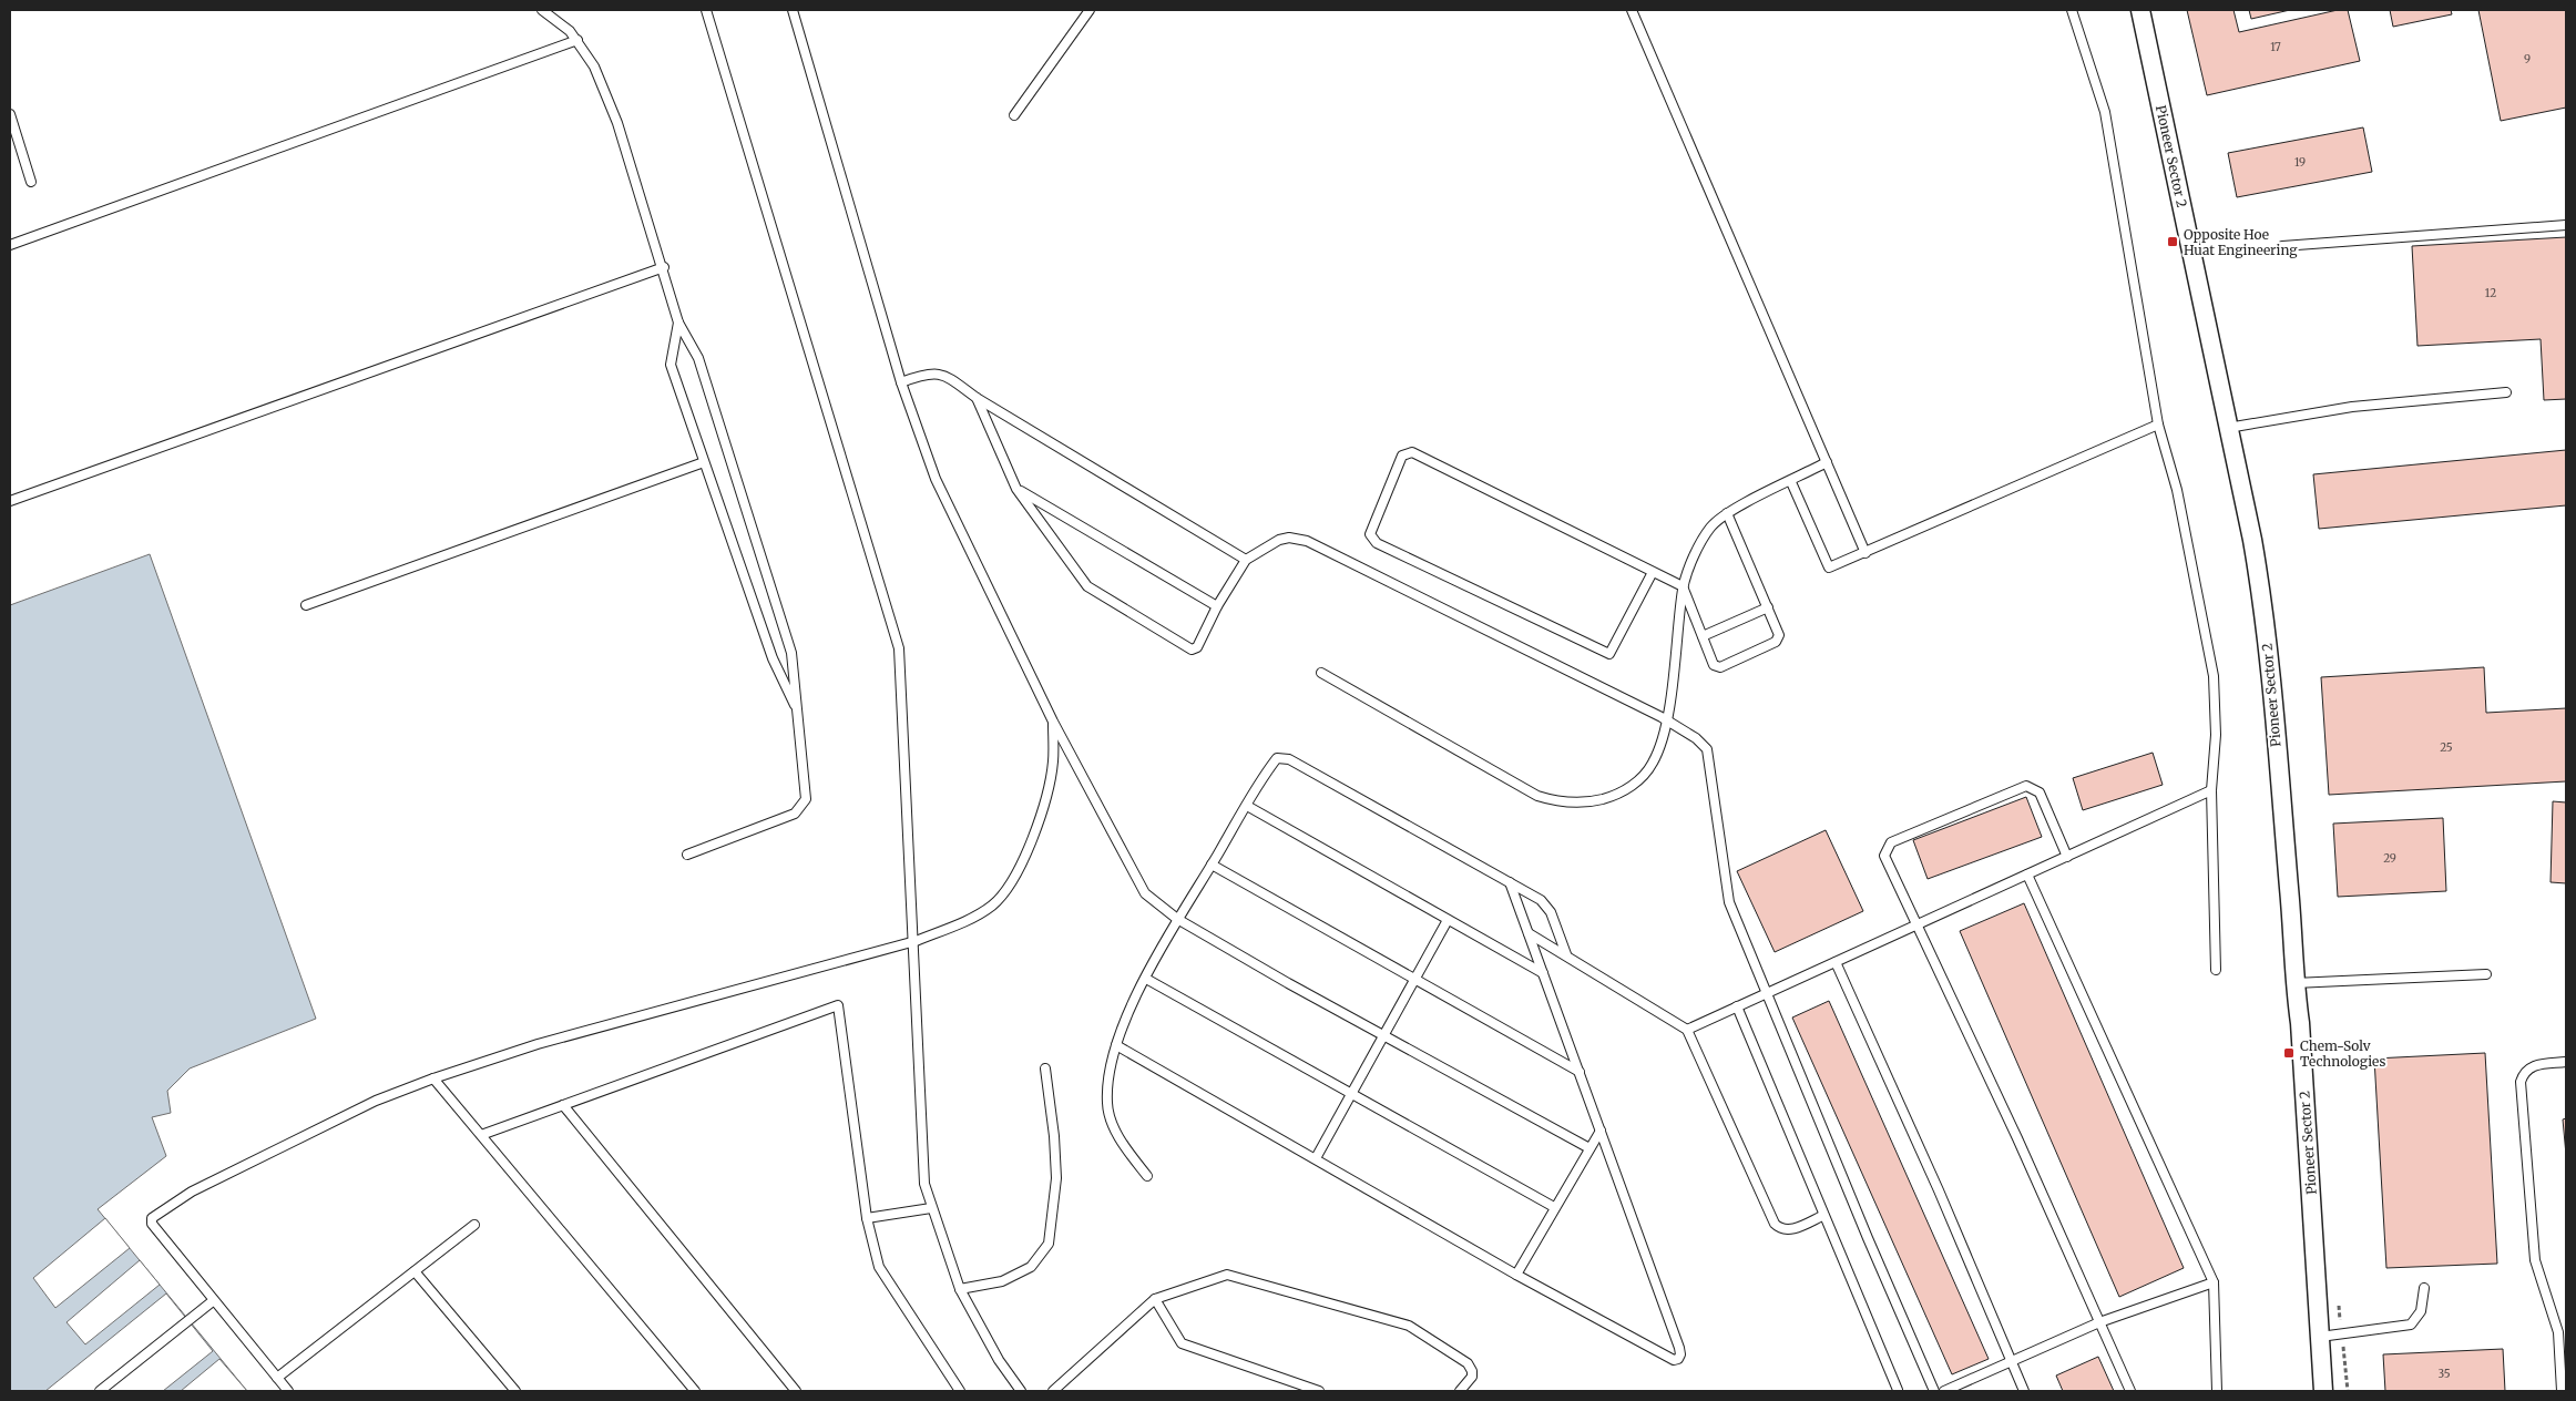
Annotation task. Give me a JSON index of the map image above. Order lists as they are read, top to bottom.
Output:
{
  "streets": {
    "street": ["Pioneer Sector 2"]
  },
  "places": {
    "transit": ["Opposite Hoe Huat Engineering", "Chem-Solv Technologies"]
  },
  "house_numbers": [
    "17",
    "9",
    "19",
    "12",
    "25",
    "29",
    "35"
  ]
}
